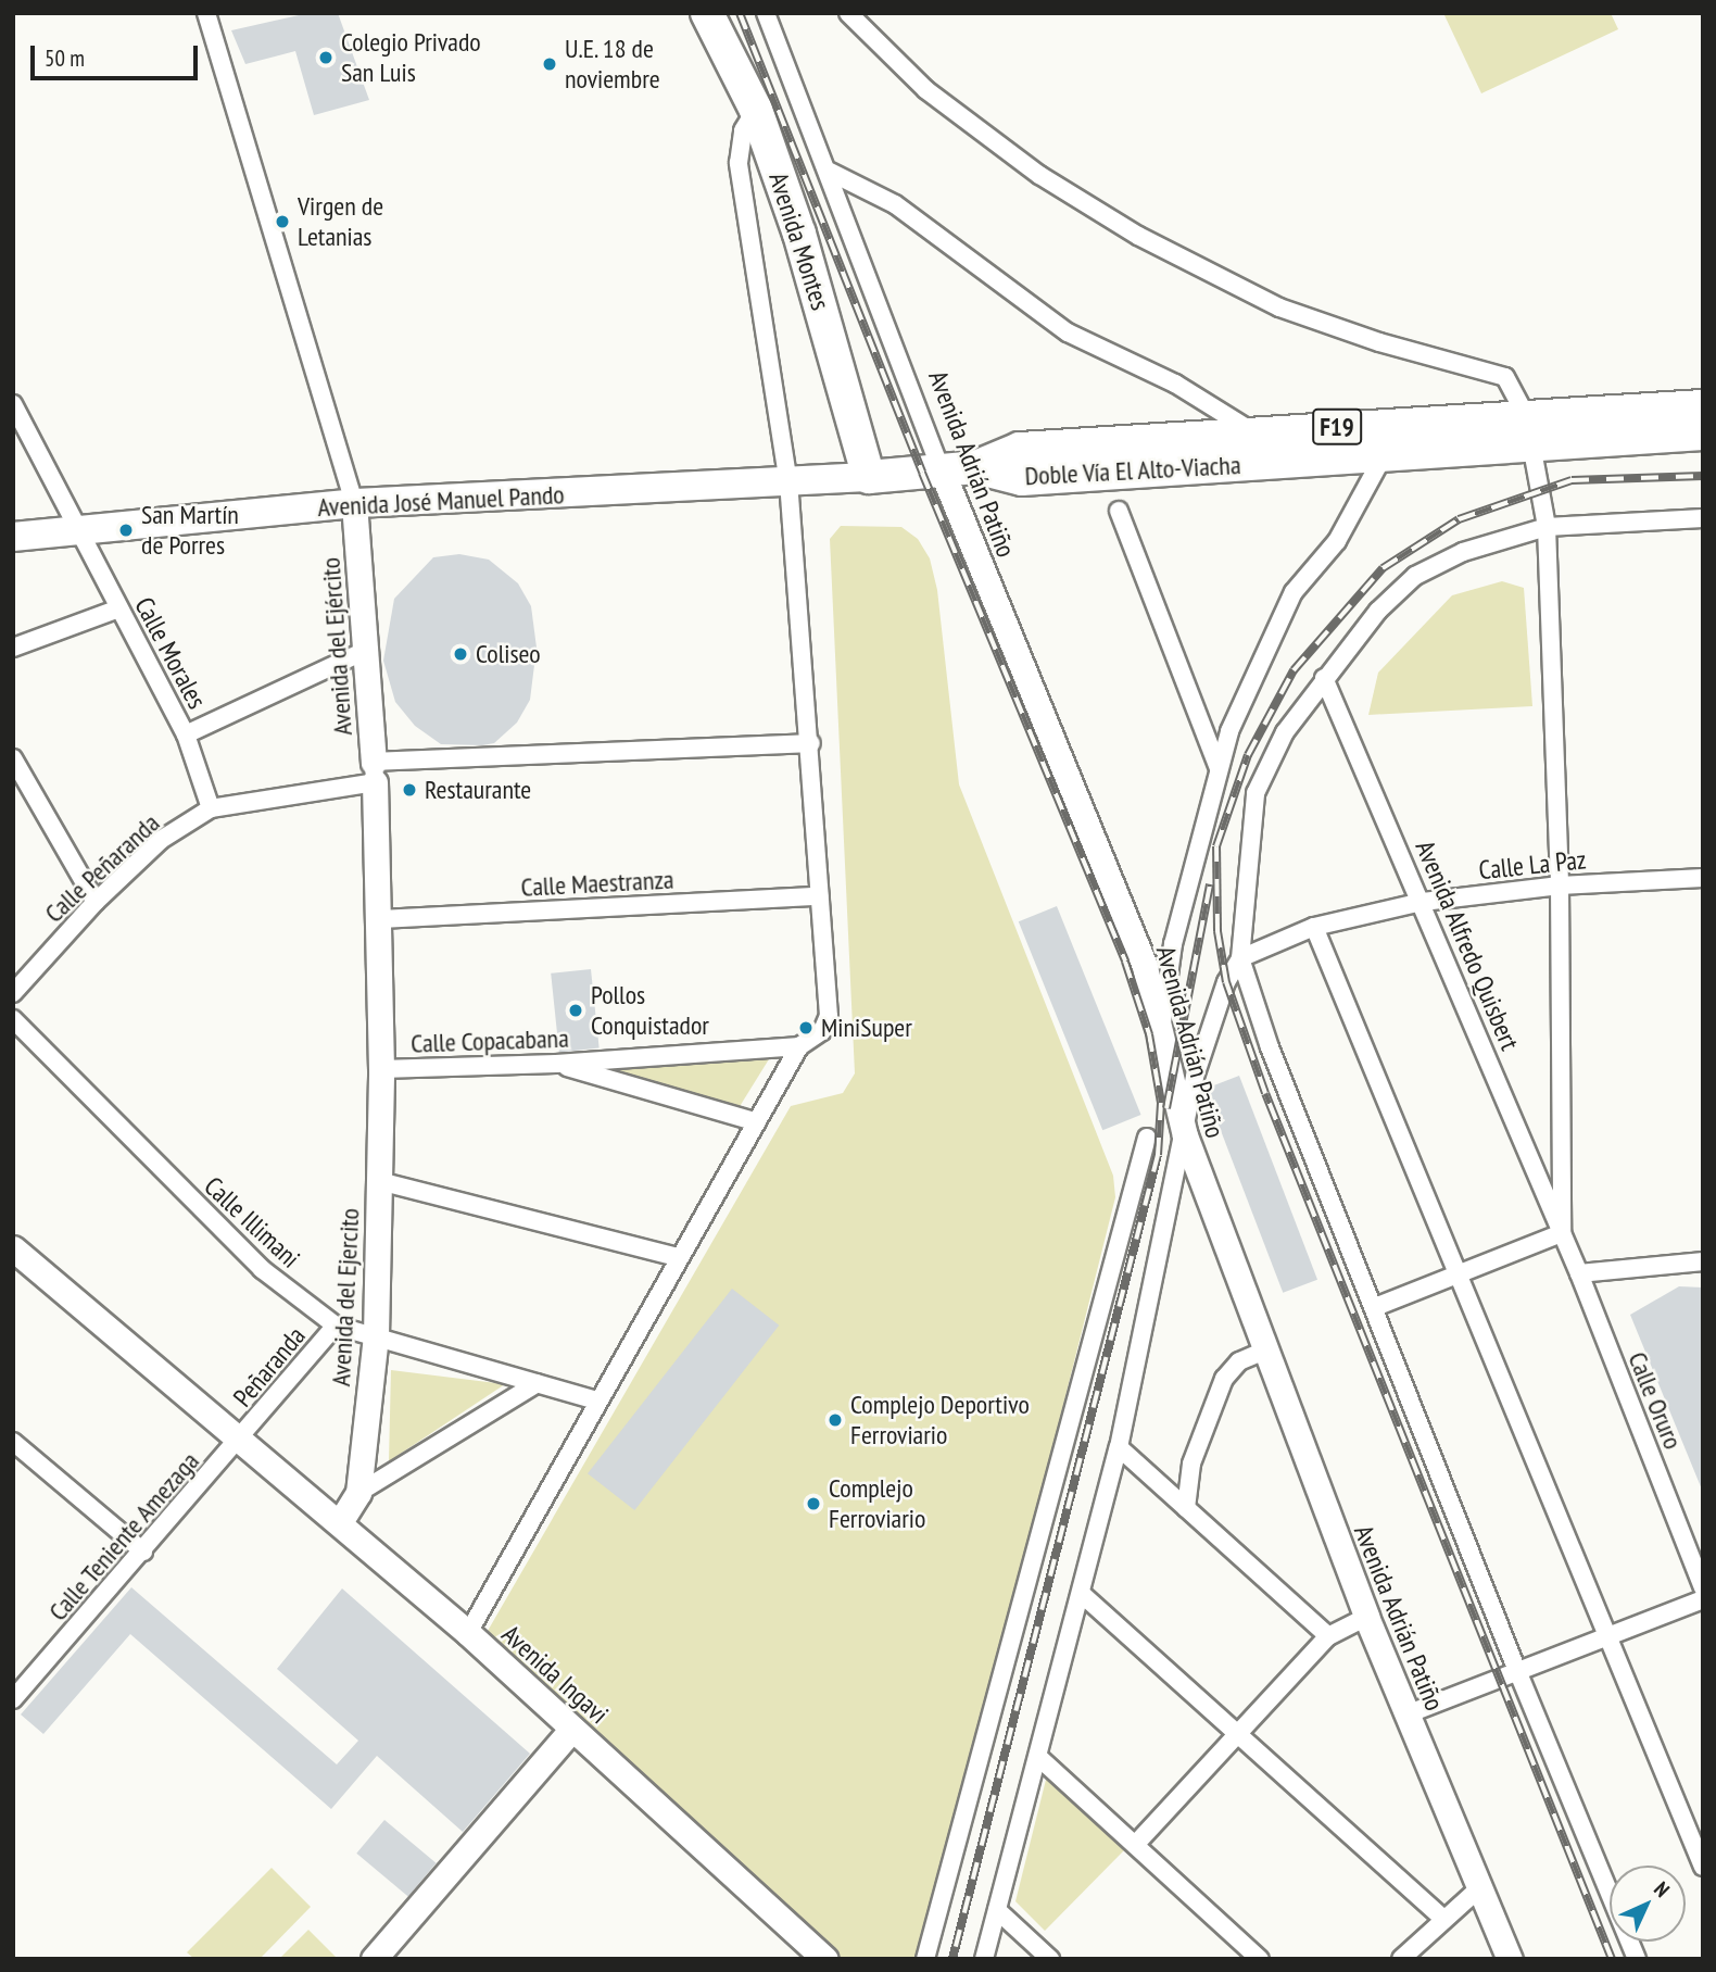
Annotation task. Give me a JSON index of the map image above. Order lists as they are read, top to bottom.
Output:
{
  "streets": {
    "highway": ["Avenida Montes", "F19", "Doble Vía El Alto-Viacha"],
    "main road": ["Avenida José Manuel Pando"],
    "street": [
      "Avenida Adrián Patiño",
      "Avenida del Ejército",
      "Calle Morales",
      "Calle La Paz",
      "Calle Peñaranda",
      "Calle Maestranza",
      "Avenida Alfredo Quisbert",
      "Calle Copacabana",
      "Calle Illimani",
      "Avenida del Ejercito",
      "Peñaranda",
      "Calle Oruro",
      "Calle Teniente Amezaga",
      "Avenida Ingavi"
    ]
  },
  "crossings": [
    ["Avenida Montes", "F19"],
    ["Avenida Montes", "Avenida José Manuel Pando"],
    ["F19", "Avenida Adrián Patiño"],
    ["F19", "Doble Vía El Alto-Viacha"],
    ["F19", "Avenida José Manuel Pando"],
    ["Avenida José Manuel Pando", "Avenida del Ejército"],
    ["Avenida José Manuel Pando", "Calle Morales"],
    ["Avenida del Ejército", "Calle Peñaranda"],
    ["Avenida del Ejército", "Calle Maestranza"],
    ["Avenida del Ejército", "Calle Copacabana"],
    ["Avenida del Ejército", "Avenida del Ejercito"],
    ["Calle Morales", "Calle Peñaranda"],
    ["Calle La Paz", "Avenida Alfredo Quisbert"],
    ["Calle Maestranza", "Calle Copacabana"],
    ["Avenida Alfredo Quisbert", "Calle Oruro"],
    ["Calle Copacabana", "Avenida del Ejercito"],
    ["Calle Illimani", "Avenida del Ejercito"],
    ["Calle Illimani", "Peñaranda"],
    ["Avenida del Ejercito", "Avenida Ingavi"],
    ["Peñaranda", "Calle Teniente Amezaga"],
    ["Peñaranda", "Avenida Ingavi"],
    ["Calle Teniente Amezaga", "Avenida Ingavi"]
  ],
  "places": [
    "Colegio Privado San Luis",
    "U.E. 18 de noviembre",
    "Virgen de Letanias",
    "San Martín de Porres",
    "Coliseo",
    "Restaurante",
    "Pollos Conquistador",
    "MiniSuper",
    "Complejo Deportivo Ferroviario",
    "Complejo Ferroviario"
  ],
  "scale_bar": "50 m",
  "north": "top right"
}
